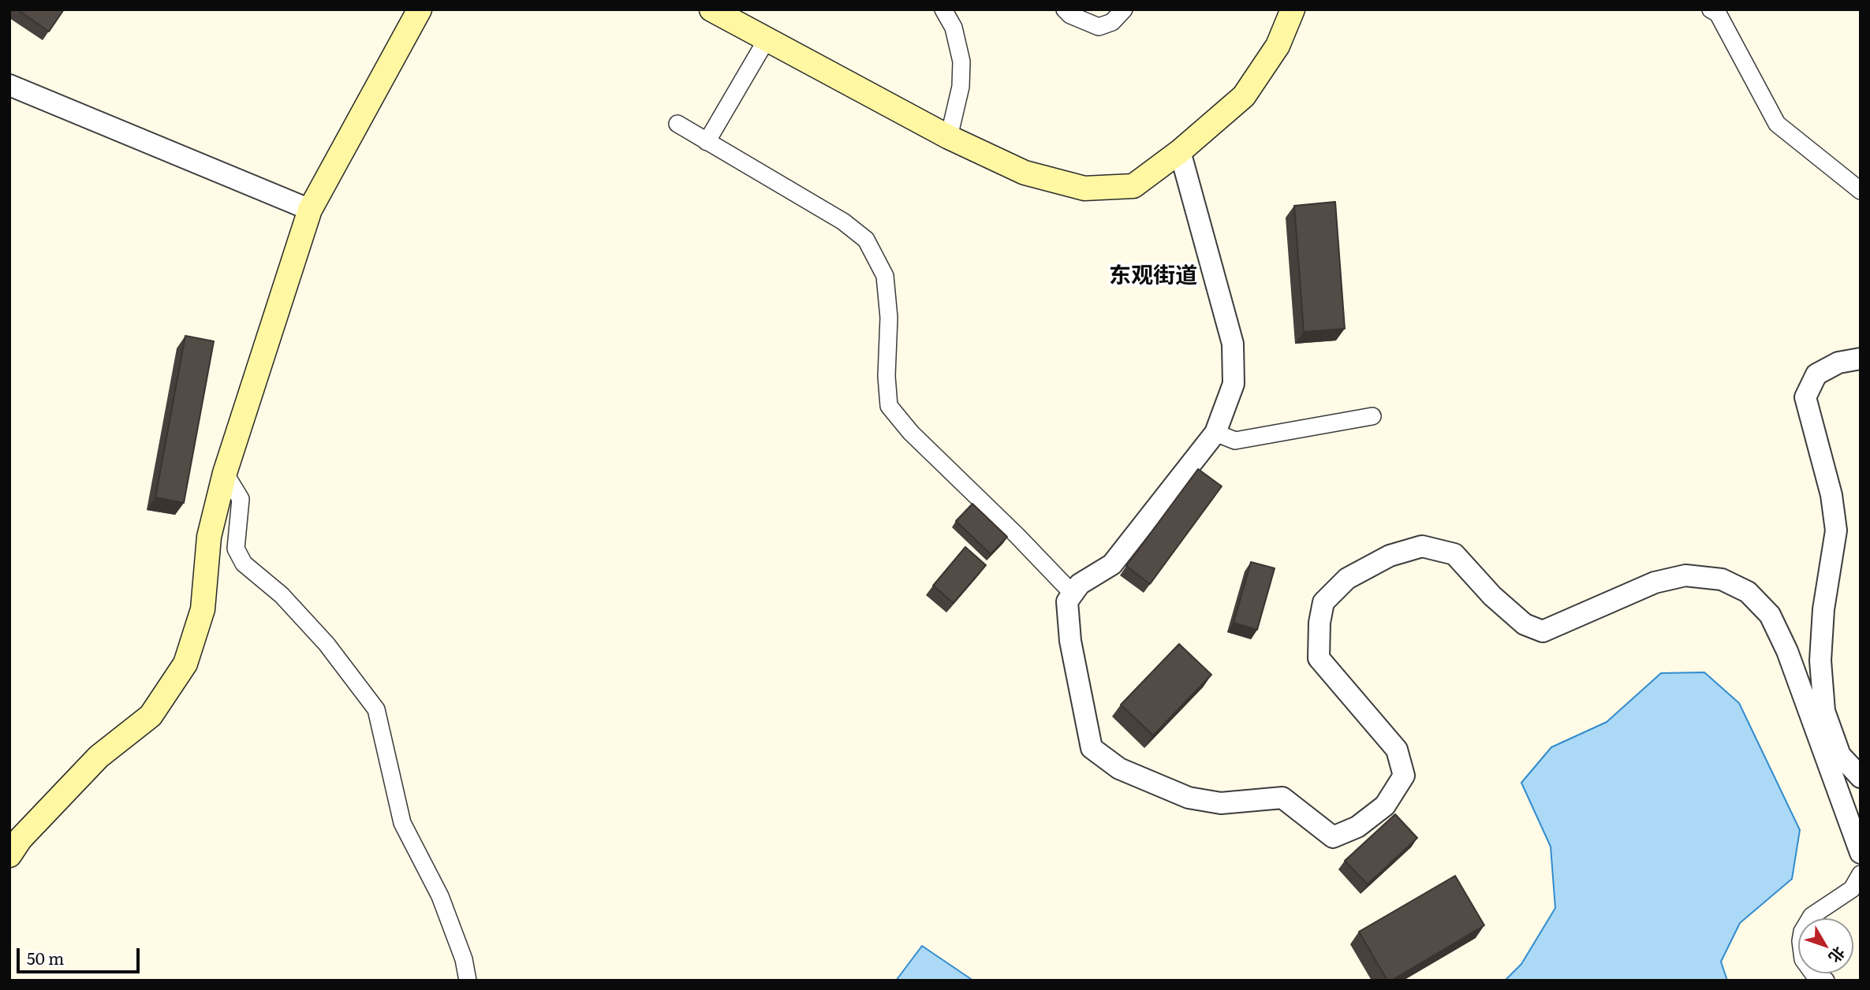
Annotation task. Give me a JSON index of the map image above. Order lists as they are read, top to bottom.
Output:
{
  "districts": ["东观街道"],
  "scale_bar": "50 m",
  "north": "bottom right"
}
